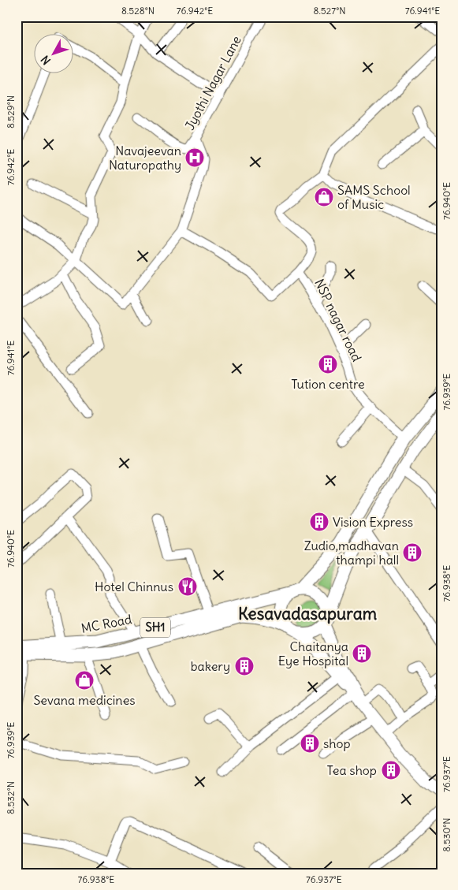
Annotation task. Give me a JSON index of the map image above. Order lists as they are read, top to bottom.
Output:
{
  "streets": {
    "main road": ["MC Road", "SH1"],
    "street": ["Jyothi Nagar Lane", "NSP nagar road"]
  },
  "crossings": [
    ["Jyothi Nagar Lane", "NSP nagar road"],
    ["MC Road", "SH1"]
  ],
  "districts": ["Kesavadasapuram"],
  "places": {
    "hospital": ["Navajeevan Naturopathy"],
    "shop": ["SAMS School of Music", "Sevana medicines"],
    "building": [
      "Tution centre",
      "Vision Express",
      "Zudio,madhavan thampi hall",
      "Chaitanya Eye Hospital",
      "bakery",
      "shop",
      "Tea shop"
    ],
    "restaurant": ["Hotel Chinnus"]
  },
  "north": "bottom left",
  "coordinates": [
    "8.528°N",
    "76.942°E",
    "8.527°N",
    "76.941°E",
    "8.529°N",
    "76.940°E",
    "76.939°E",
    "76.938°E",
    "76.937°E",
    "8.532°N",
    "8.530°N"
  ]
}
